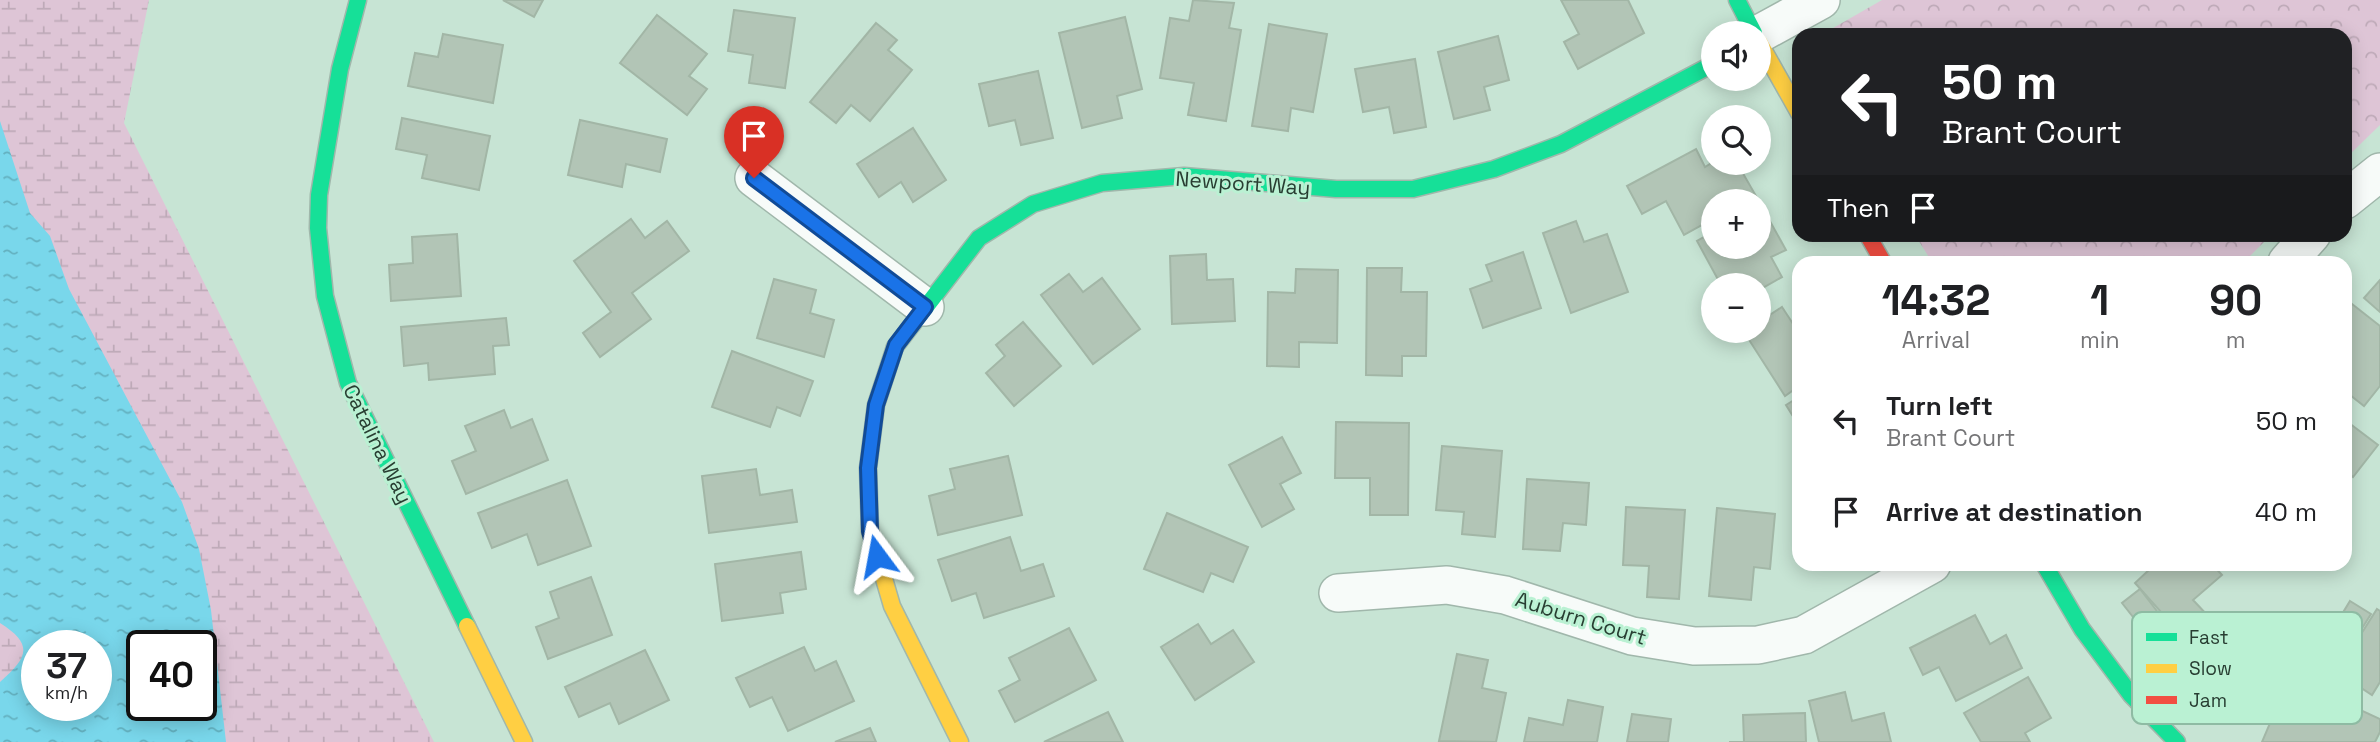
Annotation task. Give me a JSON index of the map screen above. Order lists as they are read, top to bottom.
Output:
{
  "streets": {
    "street": ["Newport Way", "Catalina Way", "Auburn Court"]
  },
  "legend": ["Fast", "Slow", "Jam"],
  "page": {
    "map_buttons": ["+", "−"],
    "turn": ["50 m", "Brant Court"],
    "then": "Then",
    "eta": [
      "14:32",
      "Arrival",
      "1",
      "min",
      "90",
      "m"
    ],
    "list": [
      {
        "name": "Turn left",
        "note": "Brant Court",
        "value": "50 m"
      },
      {
        "name": "Arrive at destination",
        "value": "40 m"
      }
    ],
    "speed": "37 km/h",
    "limit": "40"
  }
}
